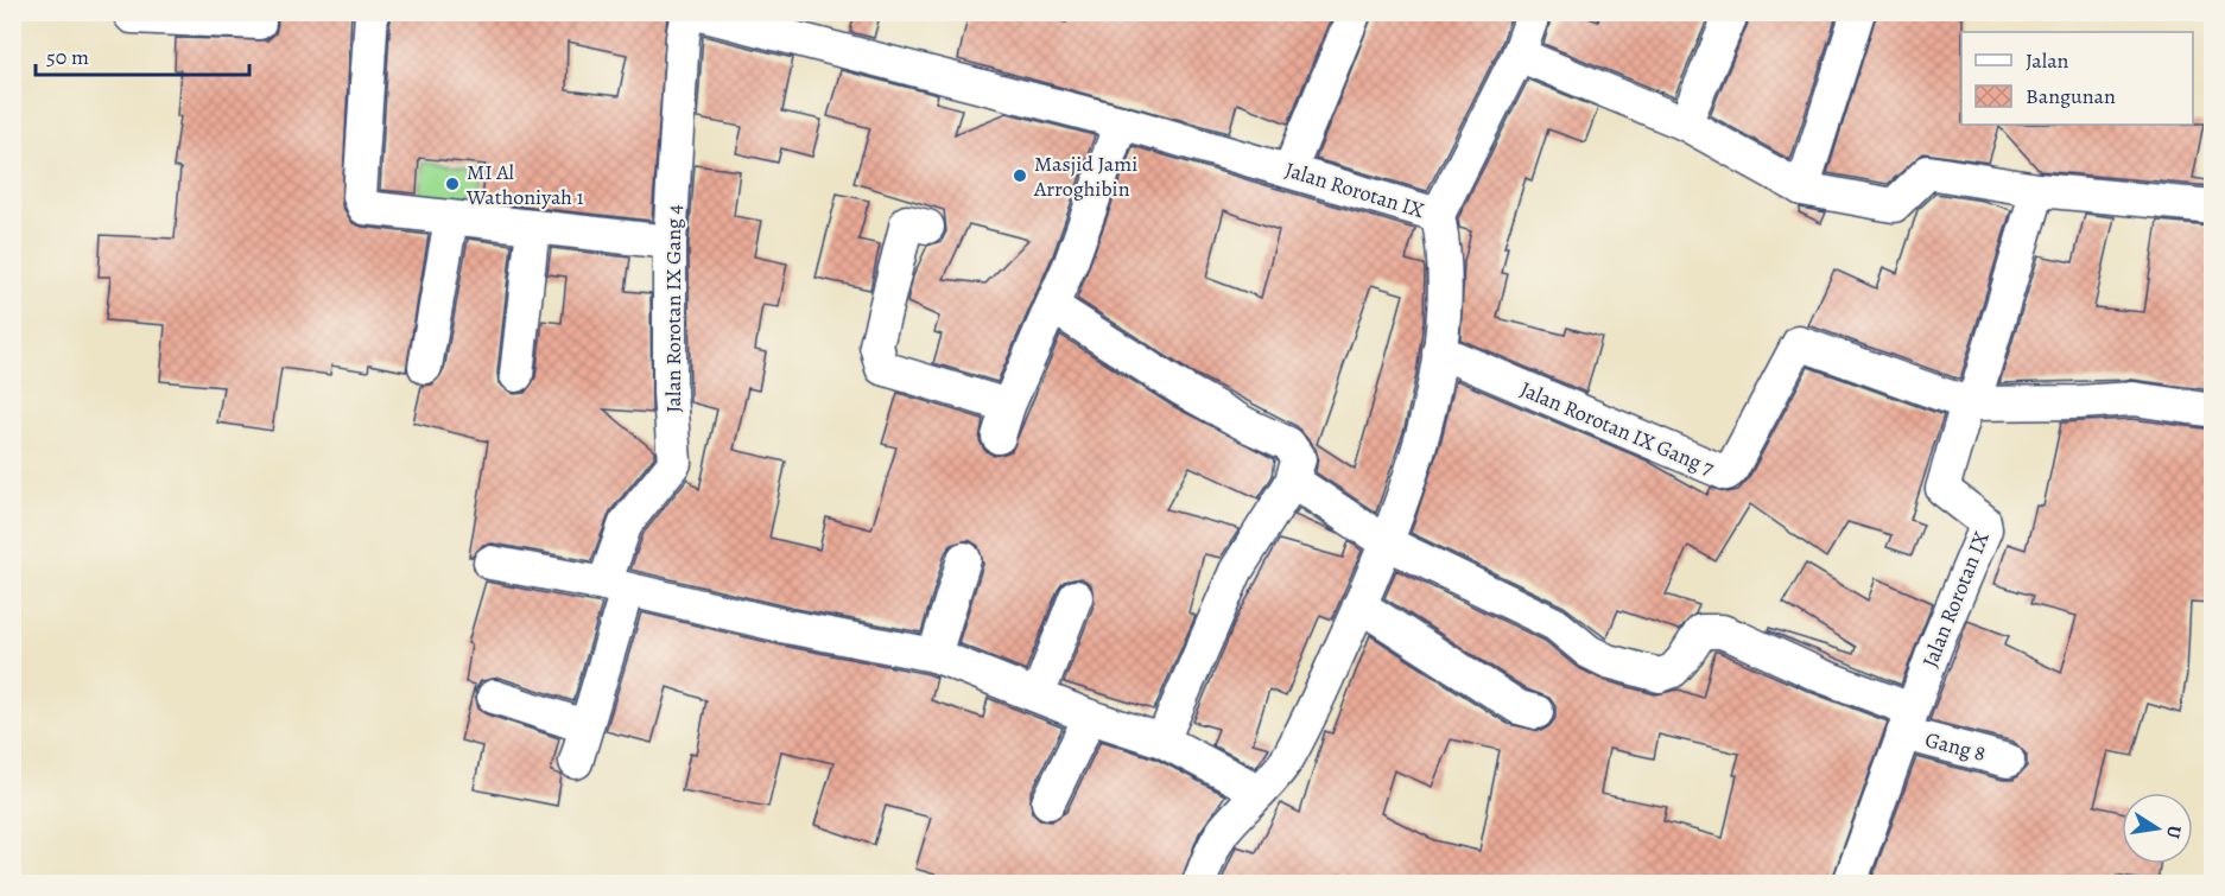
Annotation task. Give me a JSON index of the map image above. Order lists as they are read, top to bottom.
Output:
{
  "streets": {
    "street": [
      "Jalan Rorotan IX",
      "Jalan Rorotan IX Gang 4",
      "Jalan Rorotan IX Gang 7",
      "Gang 8"
    ]
  },
  "crossings": [
    ["Jalan Rorotan IX", "Jalan Rorotan IX Gang 4"],
    ["Jalan Rorotan IX", "Jalan Rorotan IX Gang 7"],
    ["Jalan Rorotan IX", "Gang 8"]
  ],
  "places": ["Masjid Jami Arroghibin", "MI Al Wathoniyah 1"],
  "legend": ["Jalan", "Bangunan"],
  "scale_bar": "50 m",
  "north": "right"
}
